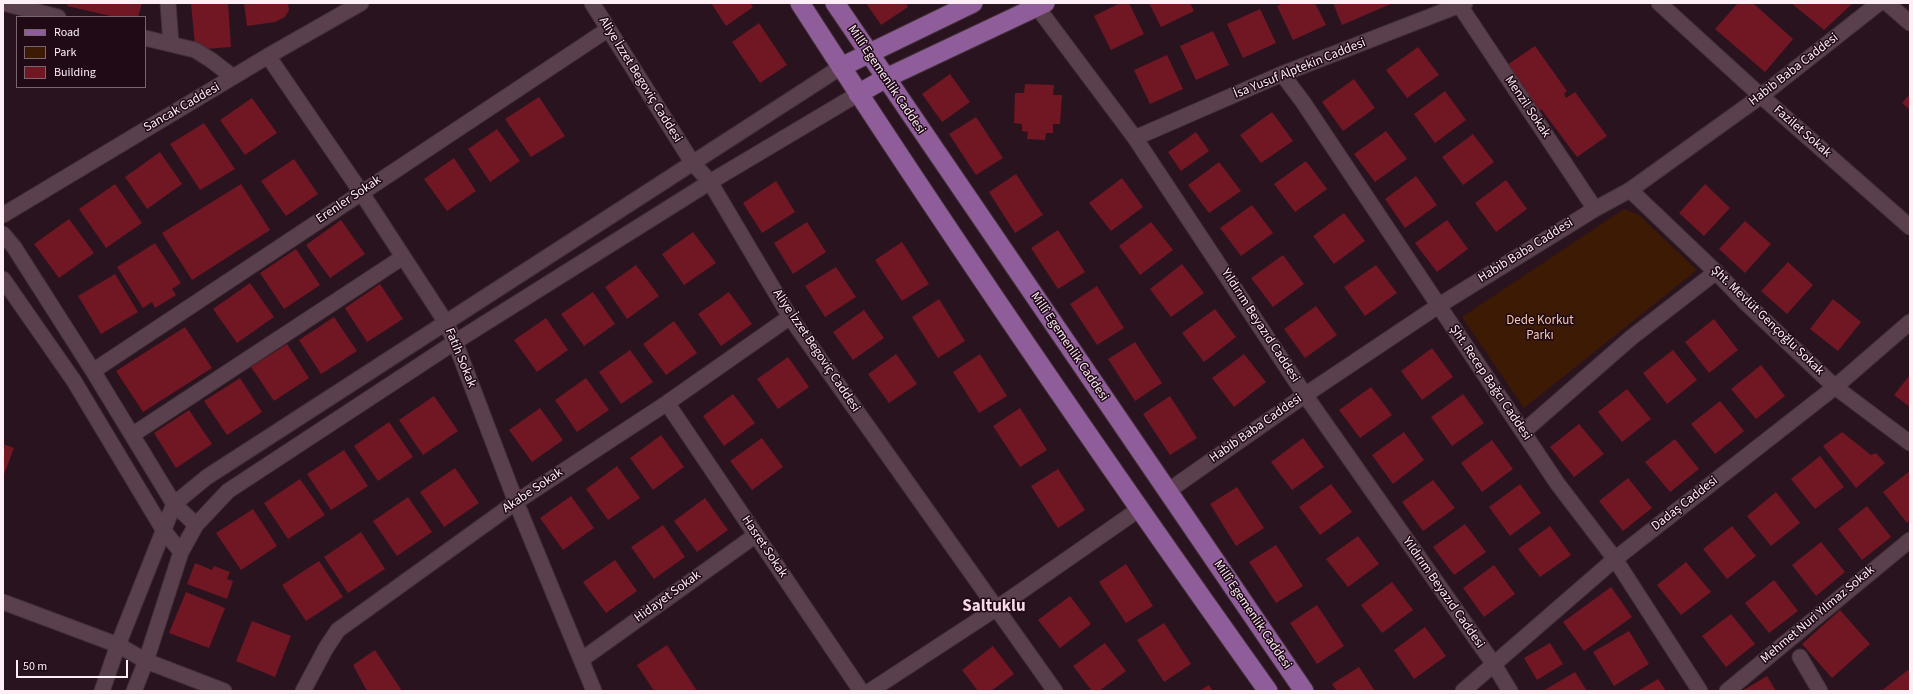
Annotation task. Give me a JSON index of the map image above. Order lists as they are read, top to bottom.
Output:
{
  "streets": {
    "main road": ["Millî Egemenlik Caddesi"],
    "street": [
      "İsa Yusuf Alptekin Caddesi",
      "Habib Baba Caddesi",
      "Aliye İzzet Begoviç Caddesi",
      "Menzil Sokak",
      "Sancak Caddesi",
      "Fazilet Sokak",
      "Erenler Sokak",
      "Şht. Mevlüt Gençoğlu Sokak",
      "Yıldırım Beyazıd Caddesi",
      "Fatih Sokak",
      "Şht. Recep Bağcı Caddesi",
      "Akabe Sokak",
      "Dadaş Caddesi",
      "Hasret Sokak",
      "Hidayet Sokak",
      "Mehmet Nuri Yılmaz Sokak"
    ]
  },
  "crossings": [
    ["İsa Yusuf Alptekin Caddesi", "Menzil Sokak"],
    ["İsa Yusuf Alptekin Caddesi", "Yıldırım Beyazıd Caddesi"],
    ["İsa Yusuf Alptekin Caddesi", "Şht. Recep Bağcı Caddesi"],
    ["Habib Baba Caddesi", "Millî Egemenlik Caddesi"],
    ["Habib Baba Caddesi", "Menzil Sokak"],
    ["Habib Baba Caddesi", "Fazilet Sokak"],
    ["Habib Baba Caddesi", "Şht. Mevlüt Gençoğlu Sokak"],
    ["Habib Baba Caddesi", "Yıldırım Beyazıd Caddesi"],
    ["Habib Baba Caddesi", "Şht. Recep Bağcı Caddesi"],
    ["Aliye İzzet Begoviç Caddesi", "Erenler Sokak"],
    ["Aliye İzzet Begoviç Caddesi", "Akabe Sokak"],
    ["Sancak Caddesi", "Fatih Sokak"],
    ["Erenler Sokak", "Fatih Sokak"],
    ["Şht. Mevlüt Gençoğlu Sokak", "Dadaş Caddesi"],
    ["Yıldırım Beyazıd Caddesi", "Dadaş Caddesi"],
    ["Fatih Sokak", "Akabe Sokak"],
    ["Fatih Sokak", "Hidayet Sokak"],
    ["Şht. Recep Bağcı Caddesi", "Dadaş Caddesi"],
    ["Akabe Sokak", "Hasret Sokak"],
    ["Hasret Sokak", "Hidayet Sokak"]
  ],
  "districts": ["Saltuklu"],
  "parks": ["Dede Korkut Parkı"],
  "legend": ["Road", "Park", "Building"],
  "scale_bar": "50 m"
}
